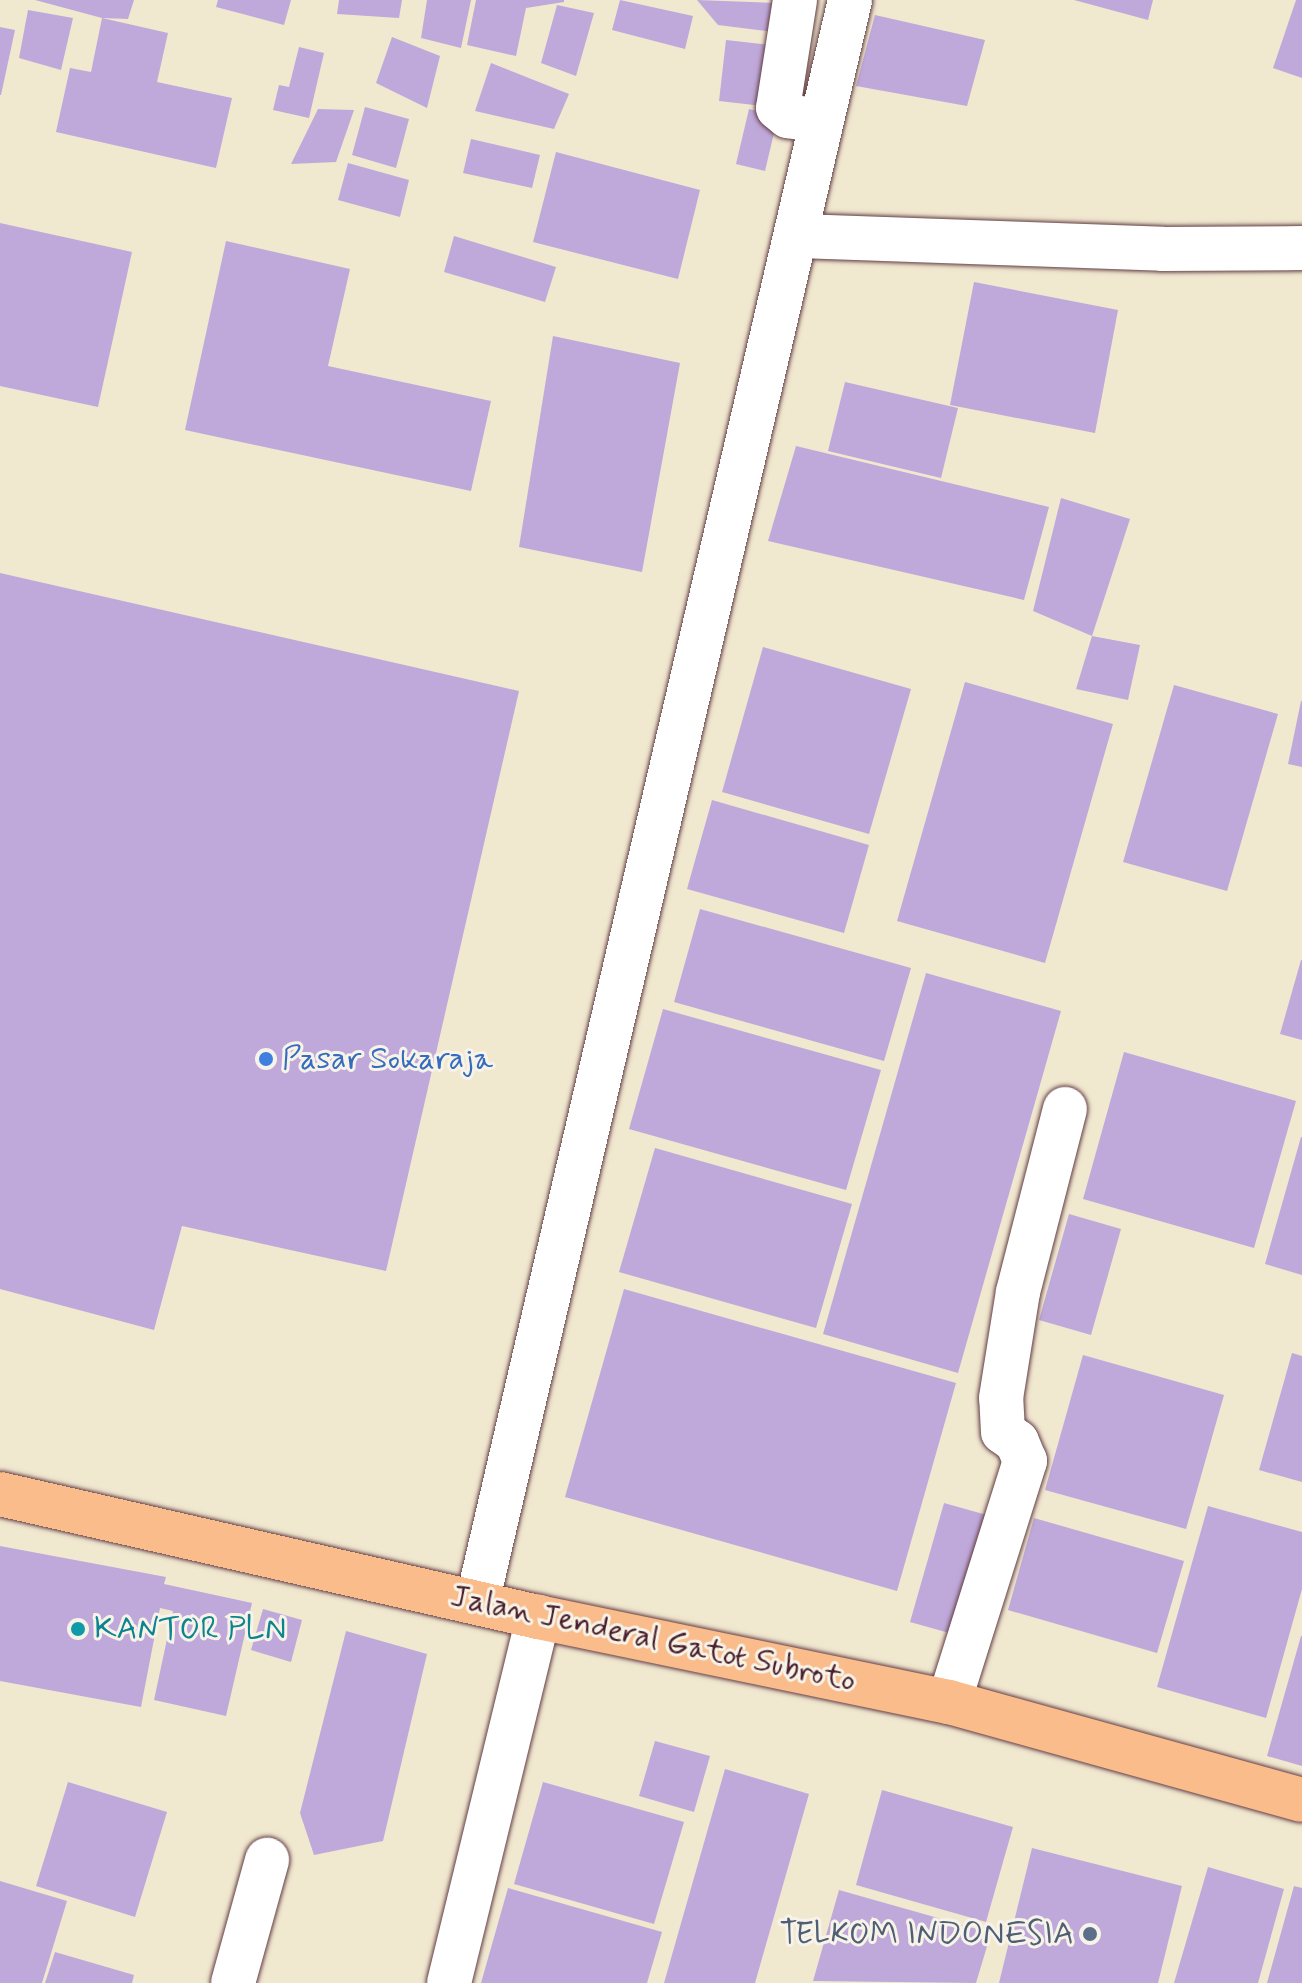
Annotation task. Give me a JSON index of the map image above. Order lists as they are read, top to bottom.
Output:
{
  "streets": {
    "highway": ["Jalan Jenderal Gatot Subroto"]
  },
  "places": ["Pasar Sokaraja", "KANTOR PLN", "TELKOM INDONESIA"]
}
